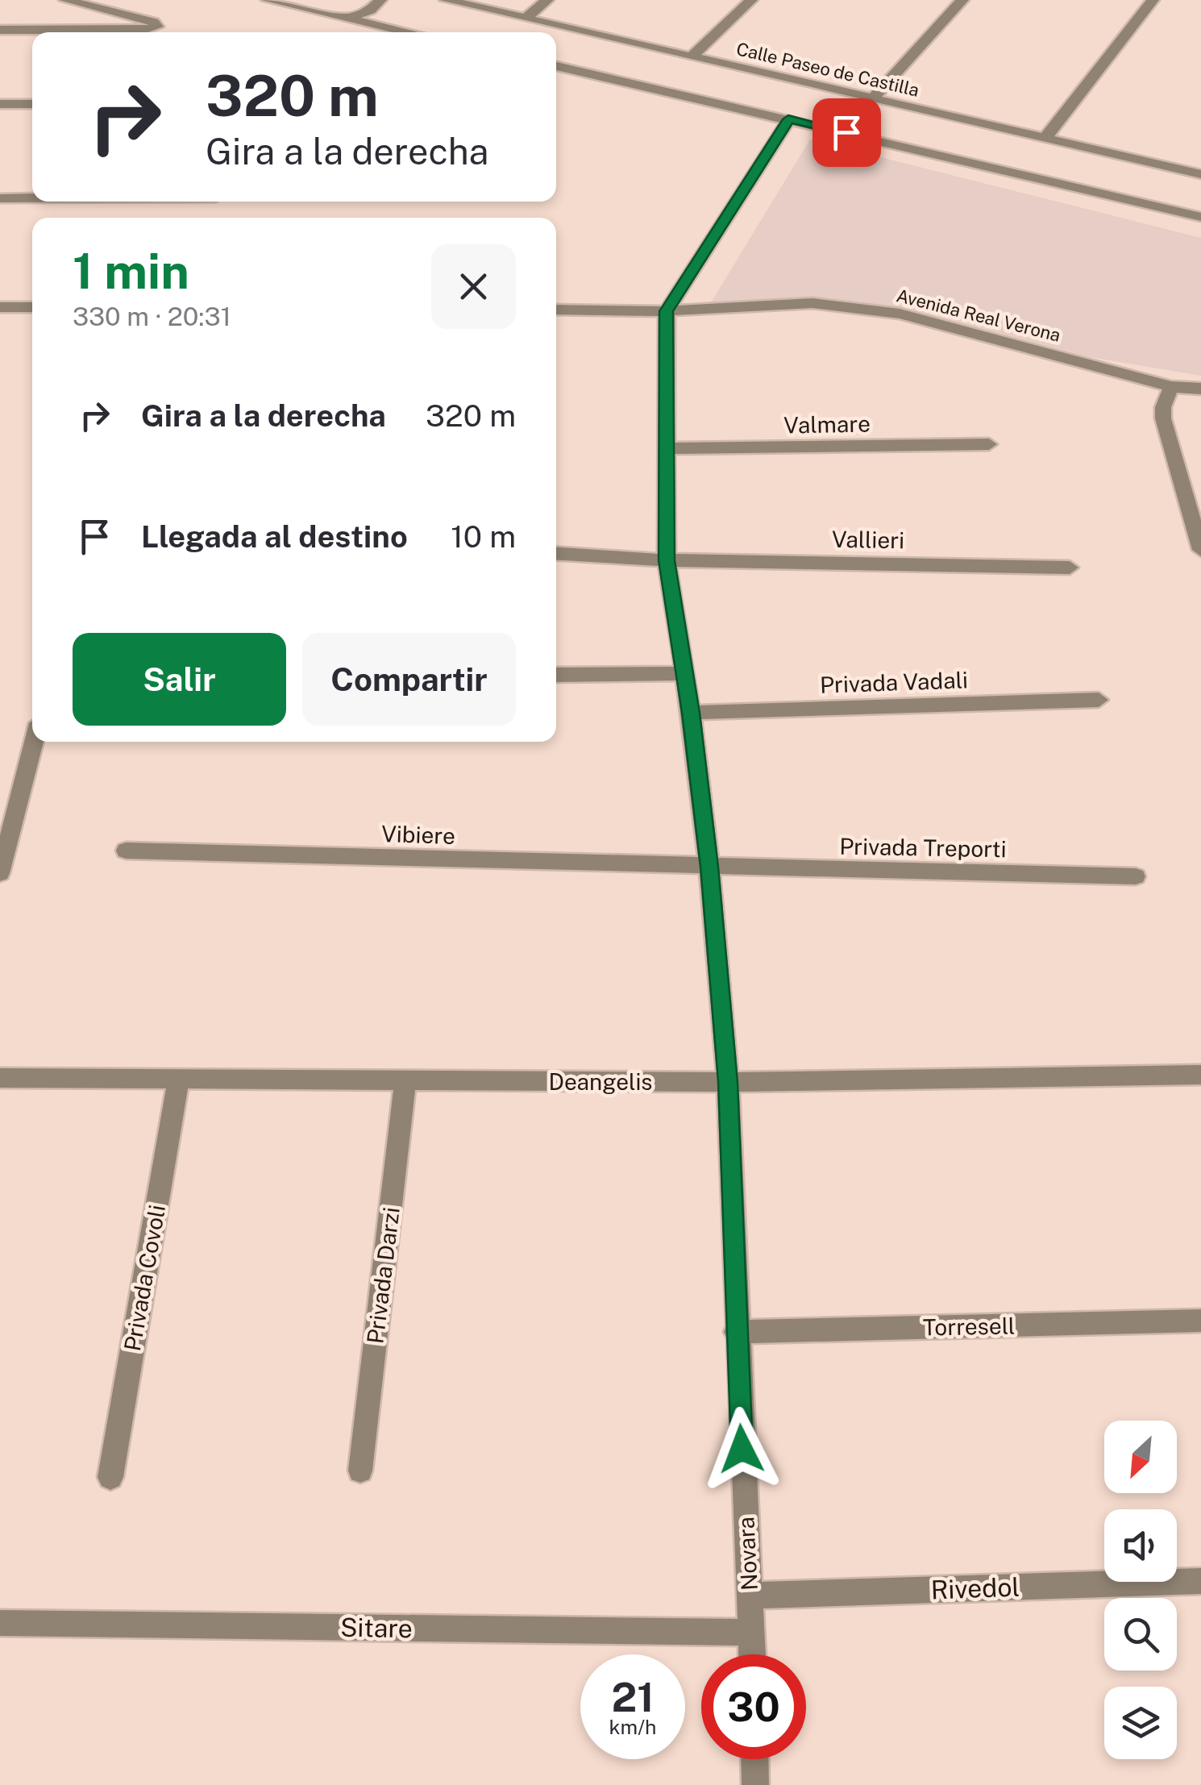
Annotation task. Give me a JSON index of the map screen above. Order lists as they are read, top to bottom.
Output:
{
  "streets": {
    "street": [
      "Calle Paseo de Castilla",
      "Avenida Real Verona",
      "Valmare",
      "Vallieri",
      "Privada Vadali",
      "Vibiere",
      "Privada Treporti",
      "Deangelis",
      "Privada Darzi",
      "Privada Covoli",
      "Torresell",
      "Novara",
      "Rivedol",
      "Sitare"
    ]
  },
  "crossings": [
    ["Avenida Real Verona", "Novara"],
    ["Valmare", "Novara"],
    ["Vallieri", "Novara"],
    ["Privada Vadali", "Novara"],
    ["Vibiere", "Privada Treporti"],
    ["Vibiere", "Novara"],
    ["Privada Treporti", "Novara"],
    ["Deangelis", "Privada Darzi"],
    ["Deangelis", "Privada Covoli"],
    ["Deangelis", "Novara"],
    ["Torresell", "Novara"],
    ["Novara", "Rivedol"],
    ["Novara", "Sitare"]
  ],
  "north": "bottom left",
  "page": {
    "turn": ["320 m", "Gira a la derecha"],
    "heading": ["1 min", "330 m · 20:31"],
    "list": [
      {
        "name": "Gira a la derecha",
        "value": "320 m"
      },
      {
        "name": "Llegada al destino",
        "value": "10 m"
      }
    ],
    "buttons": ["Salir", "Compartir"],
    "speed": "21 km/h",
    "limit": "30"
  }
}
